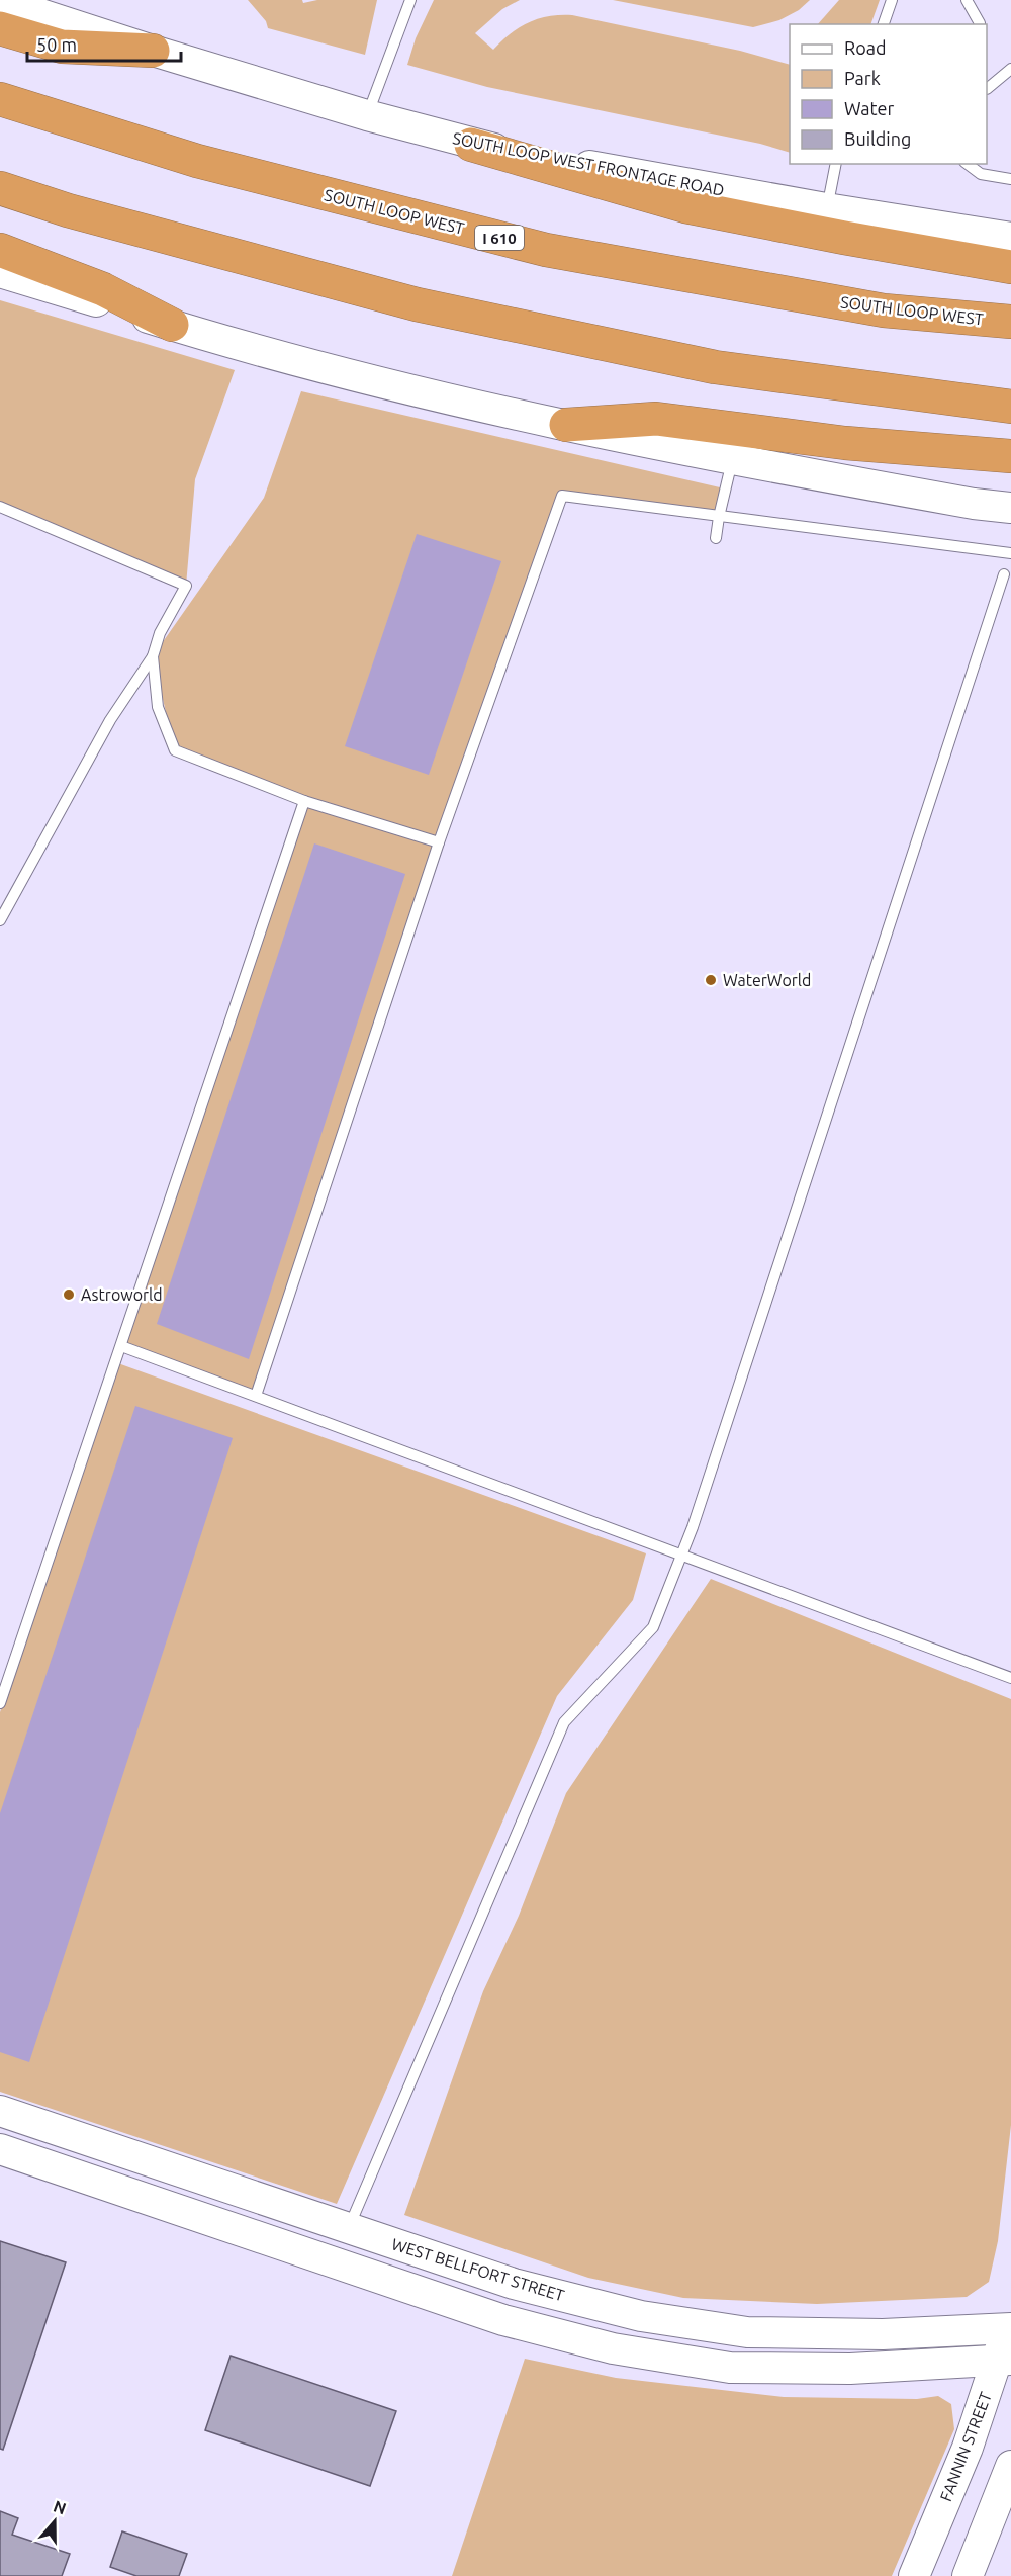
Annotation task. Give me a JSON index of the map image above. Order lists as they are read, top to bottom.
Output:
{
  "streets": {
    "highway": ["SOUTH LOOP WEST", "I 610"],
    "main road": ["SOUTH LOOP WEST FRONTAGE ROAD", "WEST BELLFORT STREET", "FANNIN STREET"]
  },
  "crossings": [
    ["WEST BELLFORT STREET", "FANNIN STREET"]
  ],
  "places": ["WaterWorld", "Astroworld"],
  "legend": [
    "Road",
    "Park",
    "Water",
    "Building"
  ],
  "scale_bar": "50 m",
  "north": "top"
}
